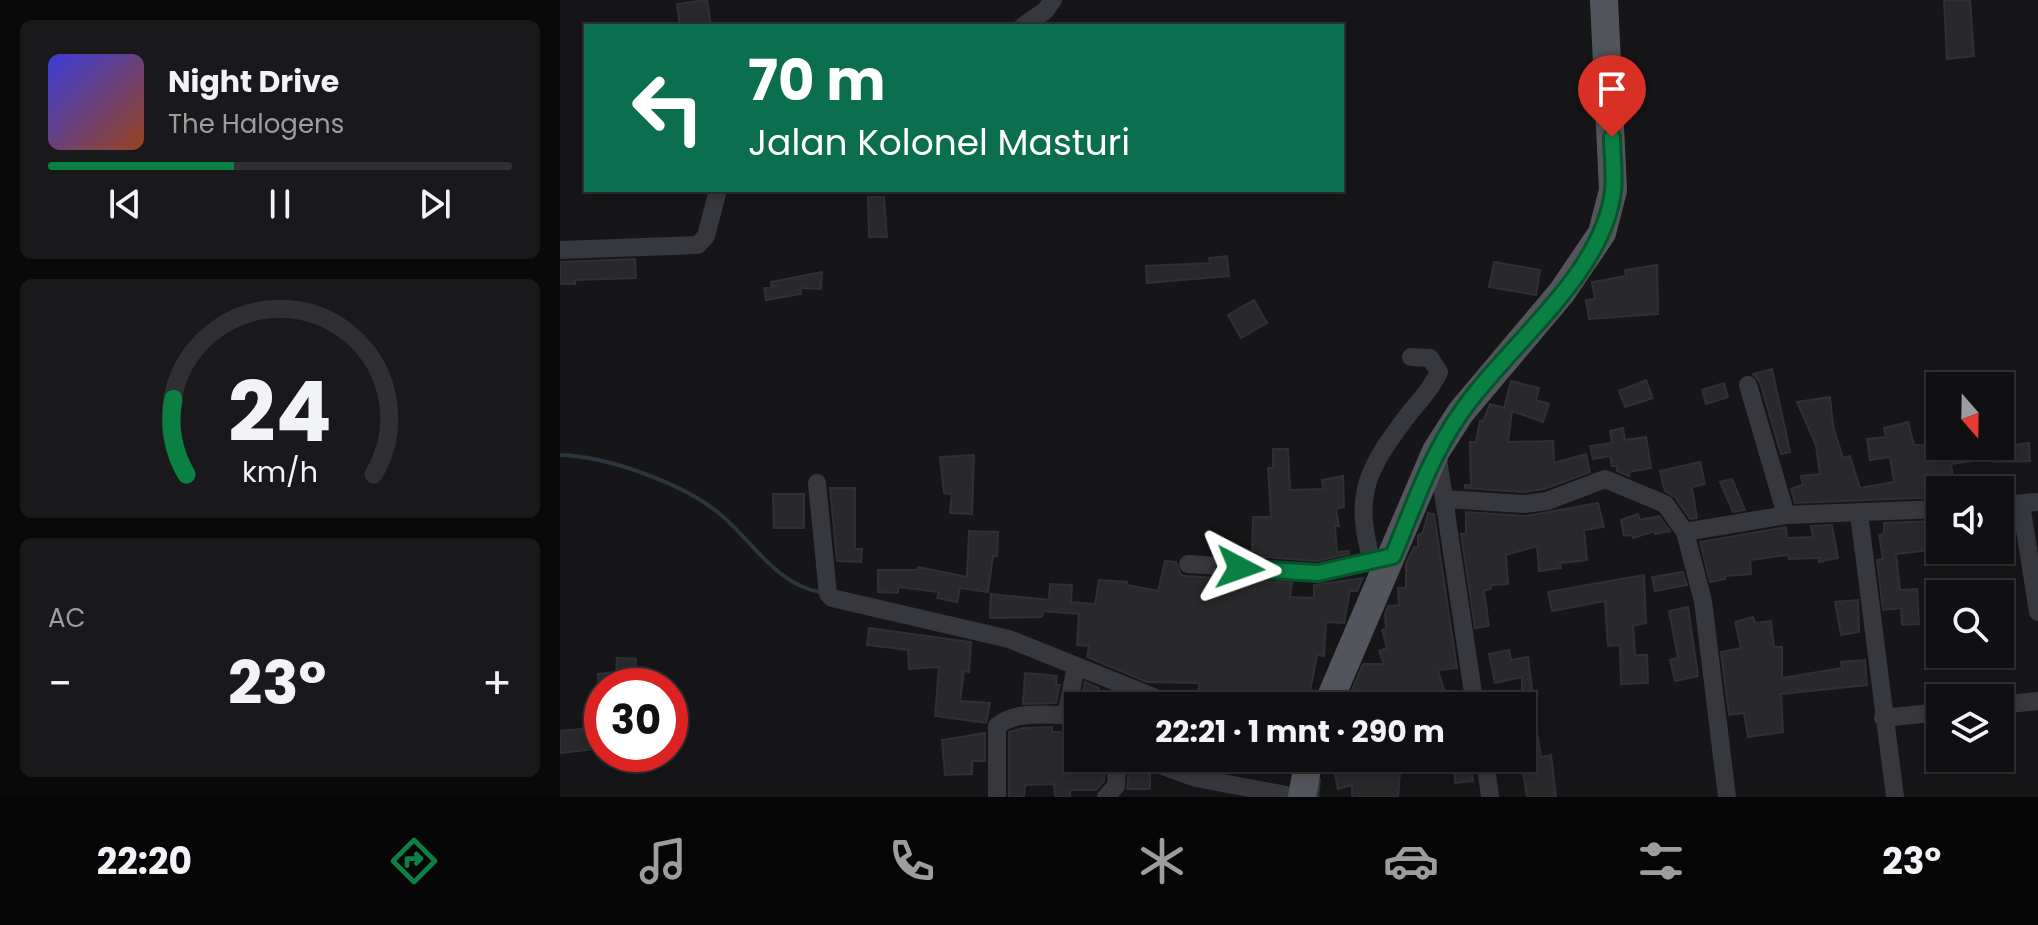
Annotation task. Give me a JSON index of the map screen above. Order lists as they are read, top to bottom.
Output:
{
  "north": "bottom",
  "page": {
    "turn": ["70 m", "Jalan Kolonel Masturi"],
    "song": ["Night Drive", "The Halogens"],
    "tile": "AC",
    "heat": ["−", "23°", "+"],
    "limit": "30",
    "trip": "22:21 · 1 mnt · 290 m",
    "tabs": ["22:20", "23°"],
    "gauge": ["24", "km/h"]
  }
}
